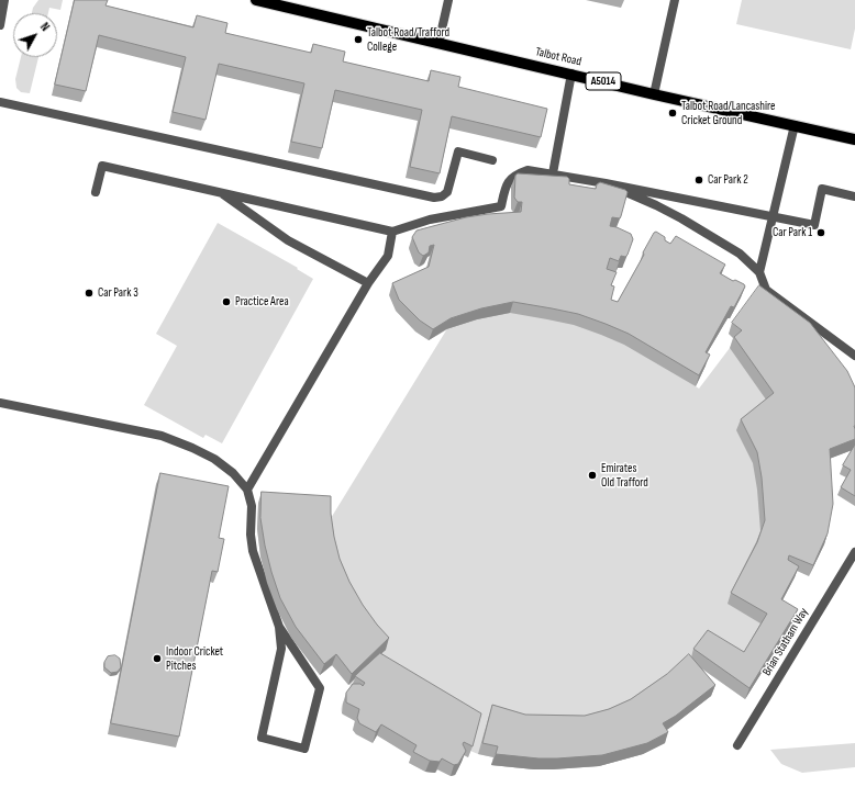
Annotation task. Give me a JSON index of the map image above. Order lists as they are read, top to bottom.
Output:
{
  "streets": {
    "main road": ["Talbot Road", "A5014"],
    "street": ["Brian Statham Way"]
  },
  "places": [
    "Talbot Road/Trafford College",
    "Talbot Road/Lancashire Cricket Ground",
    "Car Park 2",
    "Car Park 1",
    "Car Park 3",
    "Practice Area",
    "Emirates Old Trafford",
    "Indoor Cricket Pitches"
  ],
  "north": "top right"
}
